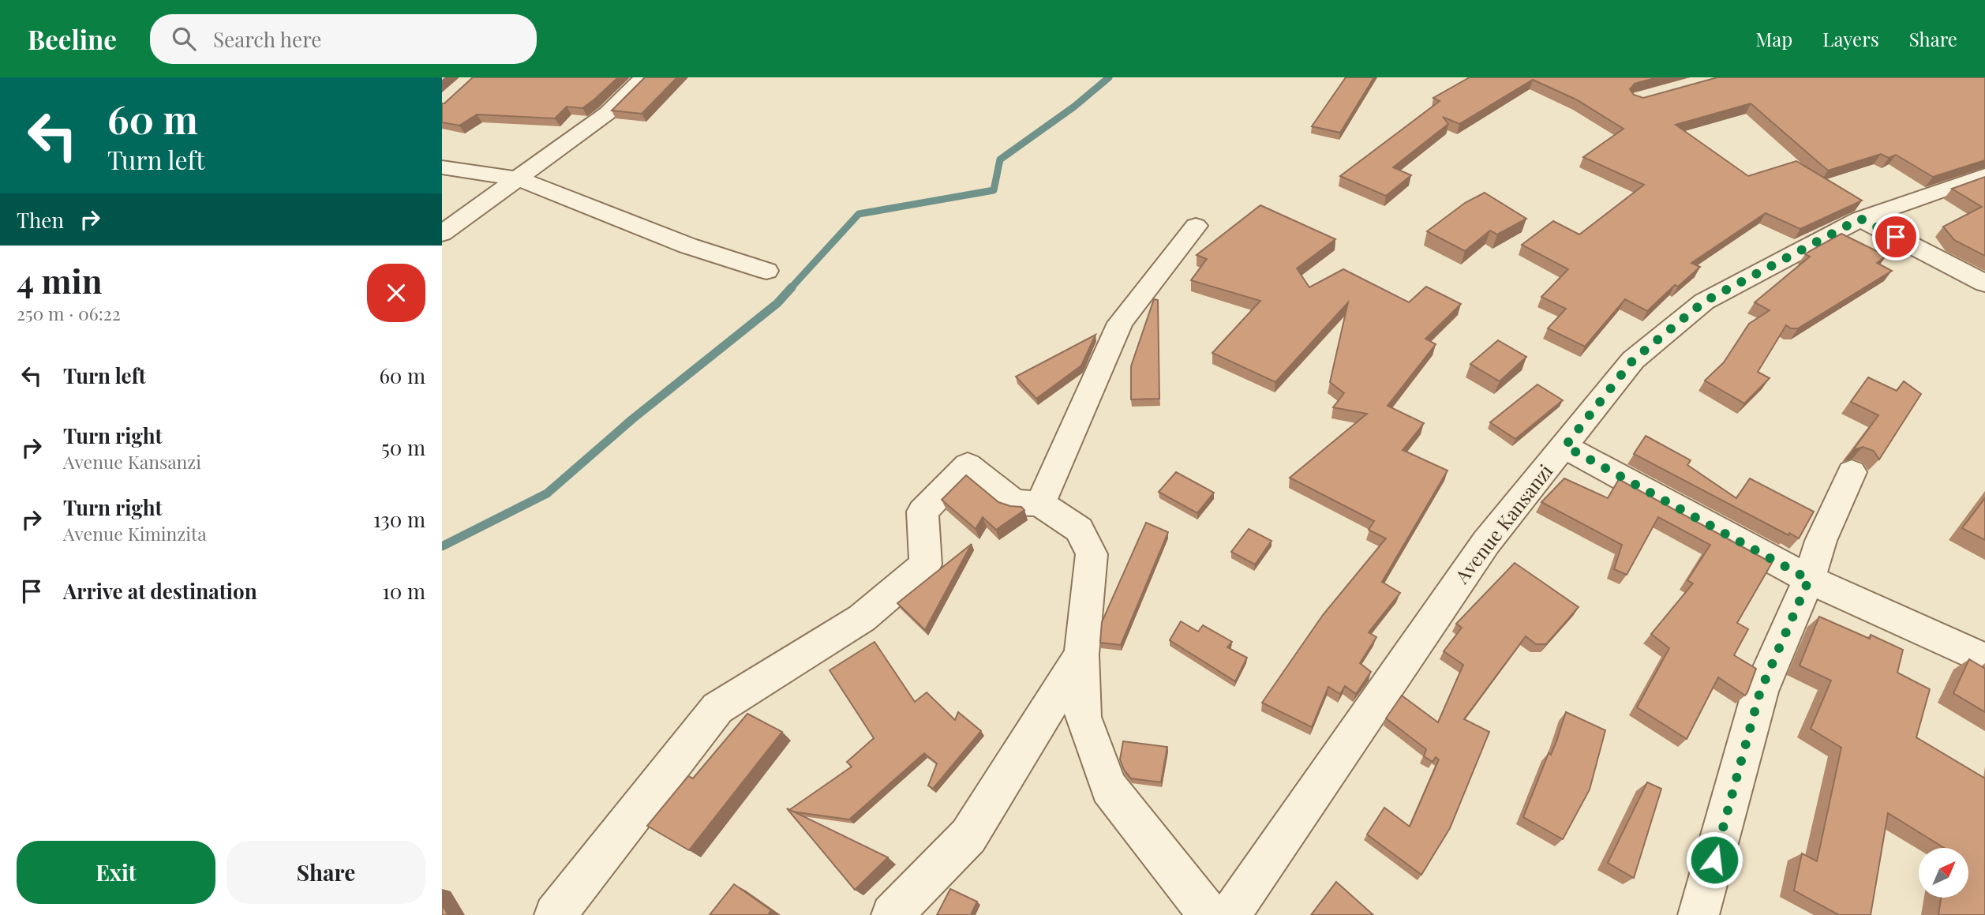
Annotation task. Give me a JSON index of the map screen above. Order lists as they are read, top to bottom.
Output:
{
  "streets": {
    "street": ["Avenue Kansanzi"]
  },
  "north": "top right",
  "page": {
    "header": "Beeline",
    "search": "Search here",
    "nav": ["Map", "Layers", "Share"],
    "turn": ["60 m", "Turn left"],
    "then": "Then",
    "heading": ["4 min", "250 m · 06:22"],
    "list": [
      {
        "name": "Turn left",
        "value": "60 m"
      },
      {
        "name": "Turn right",
        "note": "Avenue Kansanzi",
        "value": "50 m"
      },
      {
        "name": "Turn right",
        "note": "Avenue Kiminzita",
        "value": "130 m"
      },
      {
        "name": "Arrive at destination",
        "value": "10 m"
      }
    ],
    "buttons": ["Exit", "Share"]
  }
}
